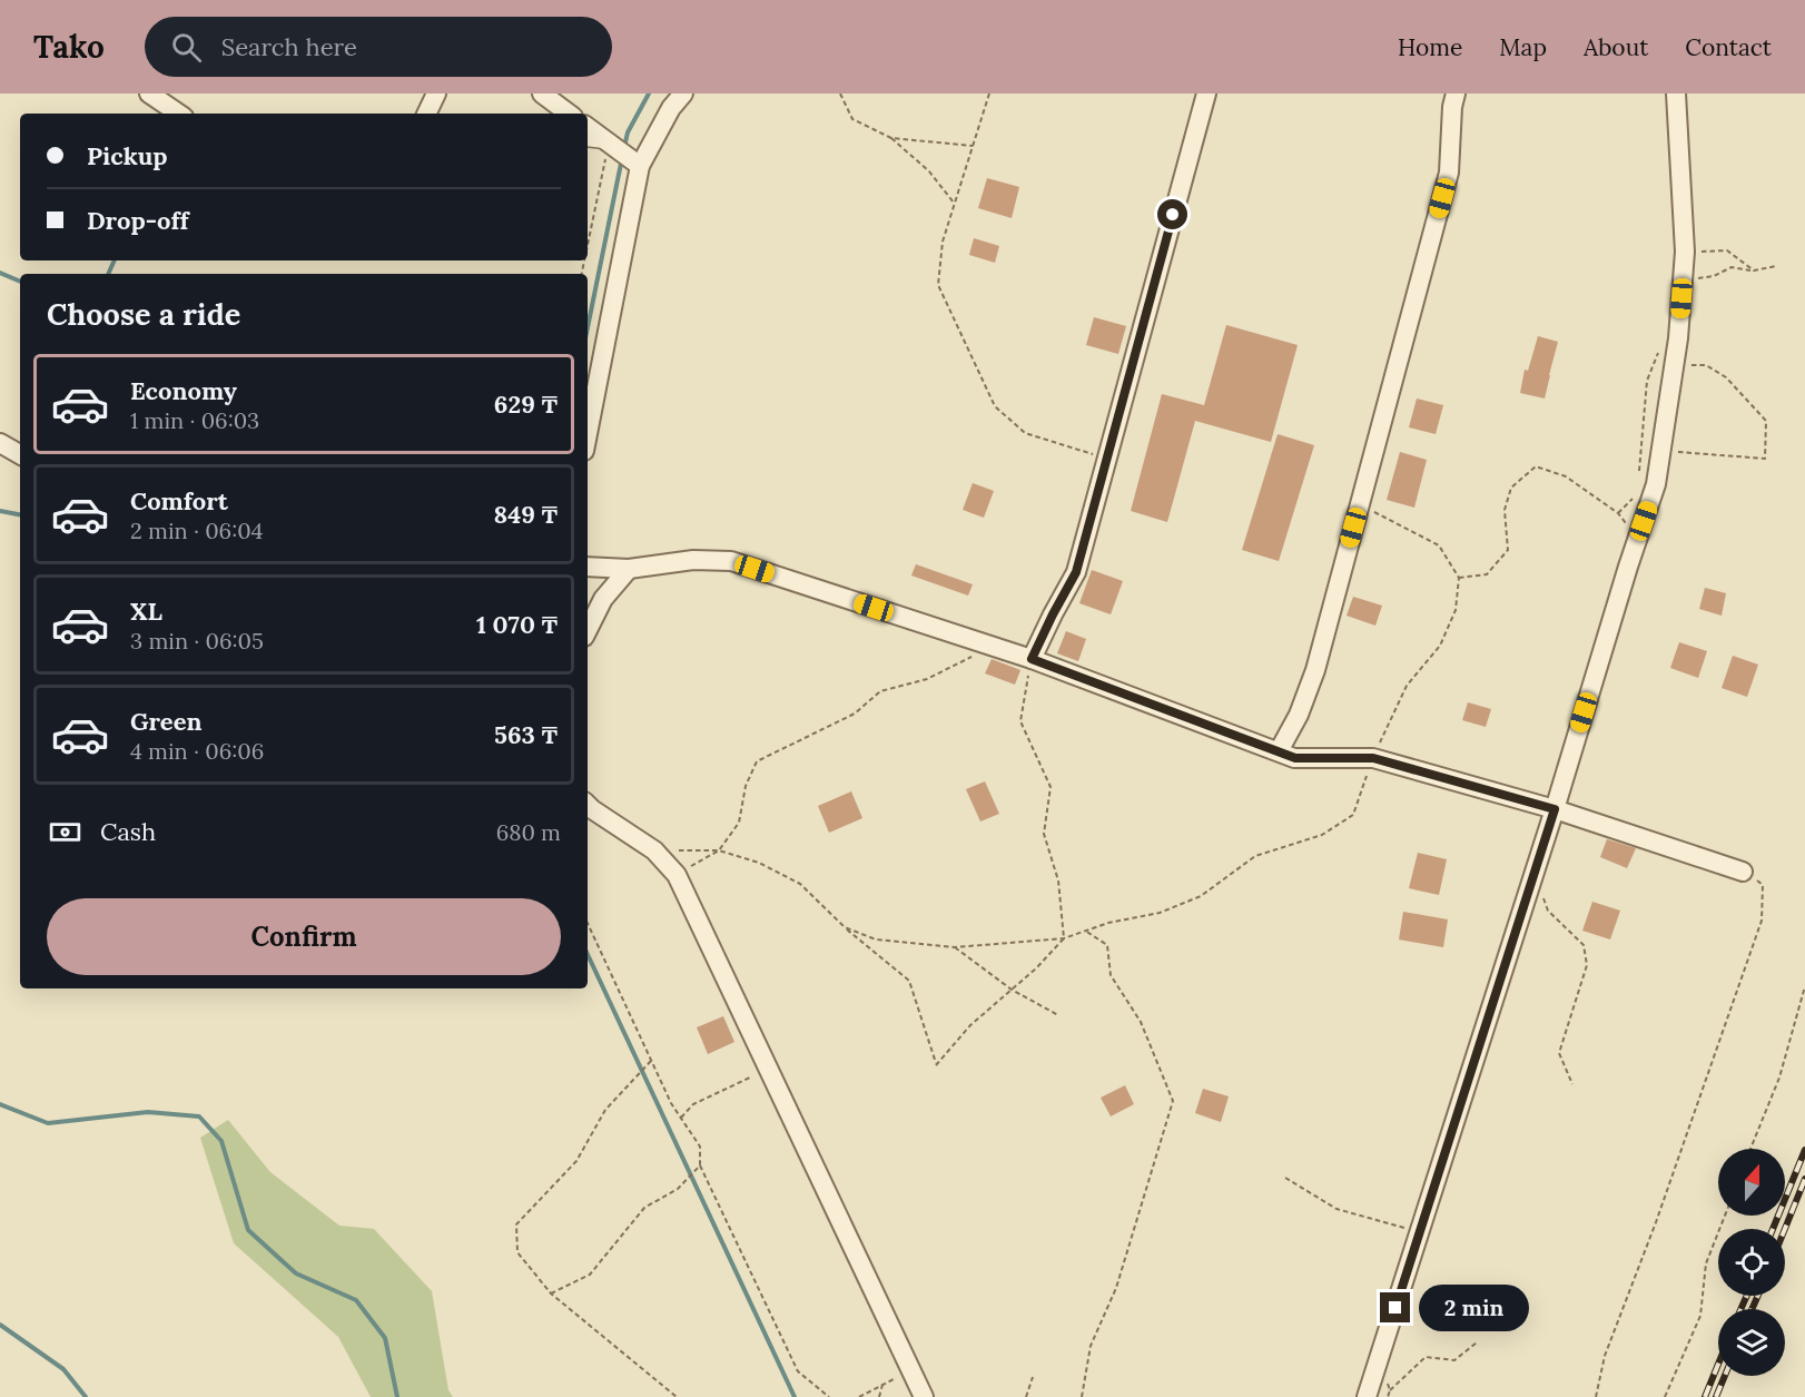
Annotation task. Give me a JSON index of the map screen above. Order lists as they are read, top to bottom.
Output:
{
  "north": "top",
  "page": {
    "header": "Tako",
    "search": "Search here",
    "nav": [
      "Home",
      "Map",
      "About",
      "Contact"
    ],
    "banner": ["Pickup", "Drop-off"],
    "heading": "Choose a ride",
    "list": [
      {
        "name": "Economy",
        "note": "1 min · 06:03",
        "value": "629 ₸"
      },
      {
        "name": "Comfort",
        "note": "2 min · 06:04",
        "value": "849 ₸"
      },
      {
        "name": "XL",
        "note": "3 min · 06:05",
        "value": "1 070 ₸"
      },
      {
        "name": "Green",
        "note": "4 min · 06:06",
        "value": "563 ₸"
      }
    ],
    "pay": ["Cash", "680 m"],
    "buttons": "Confirm",
    "bubble": "2 min"
  }
}
